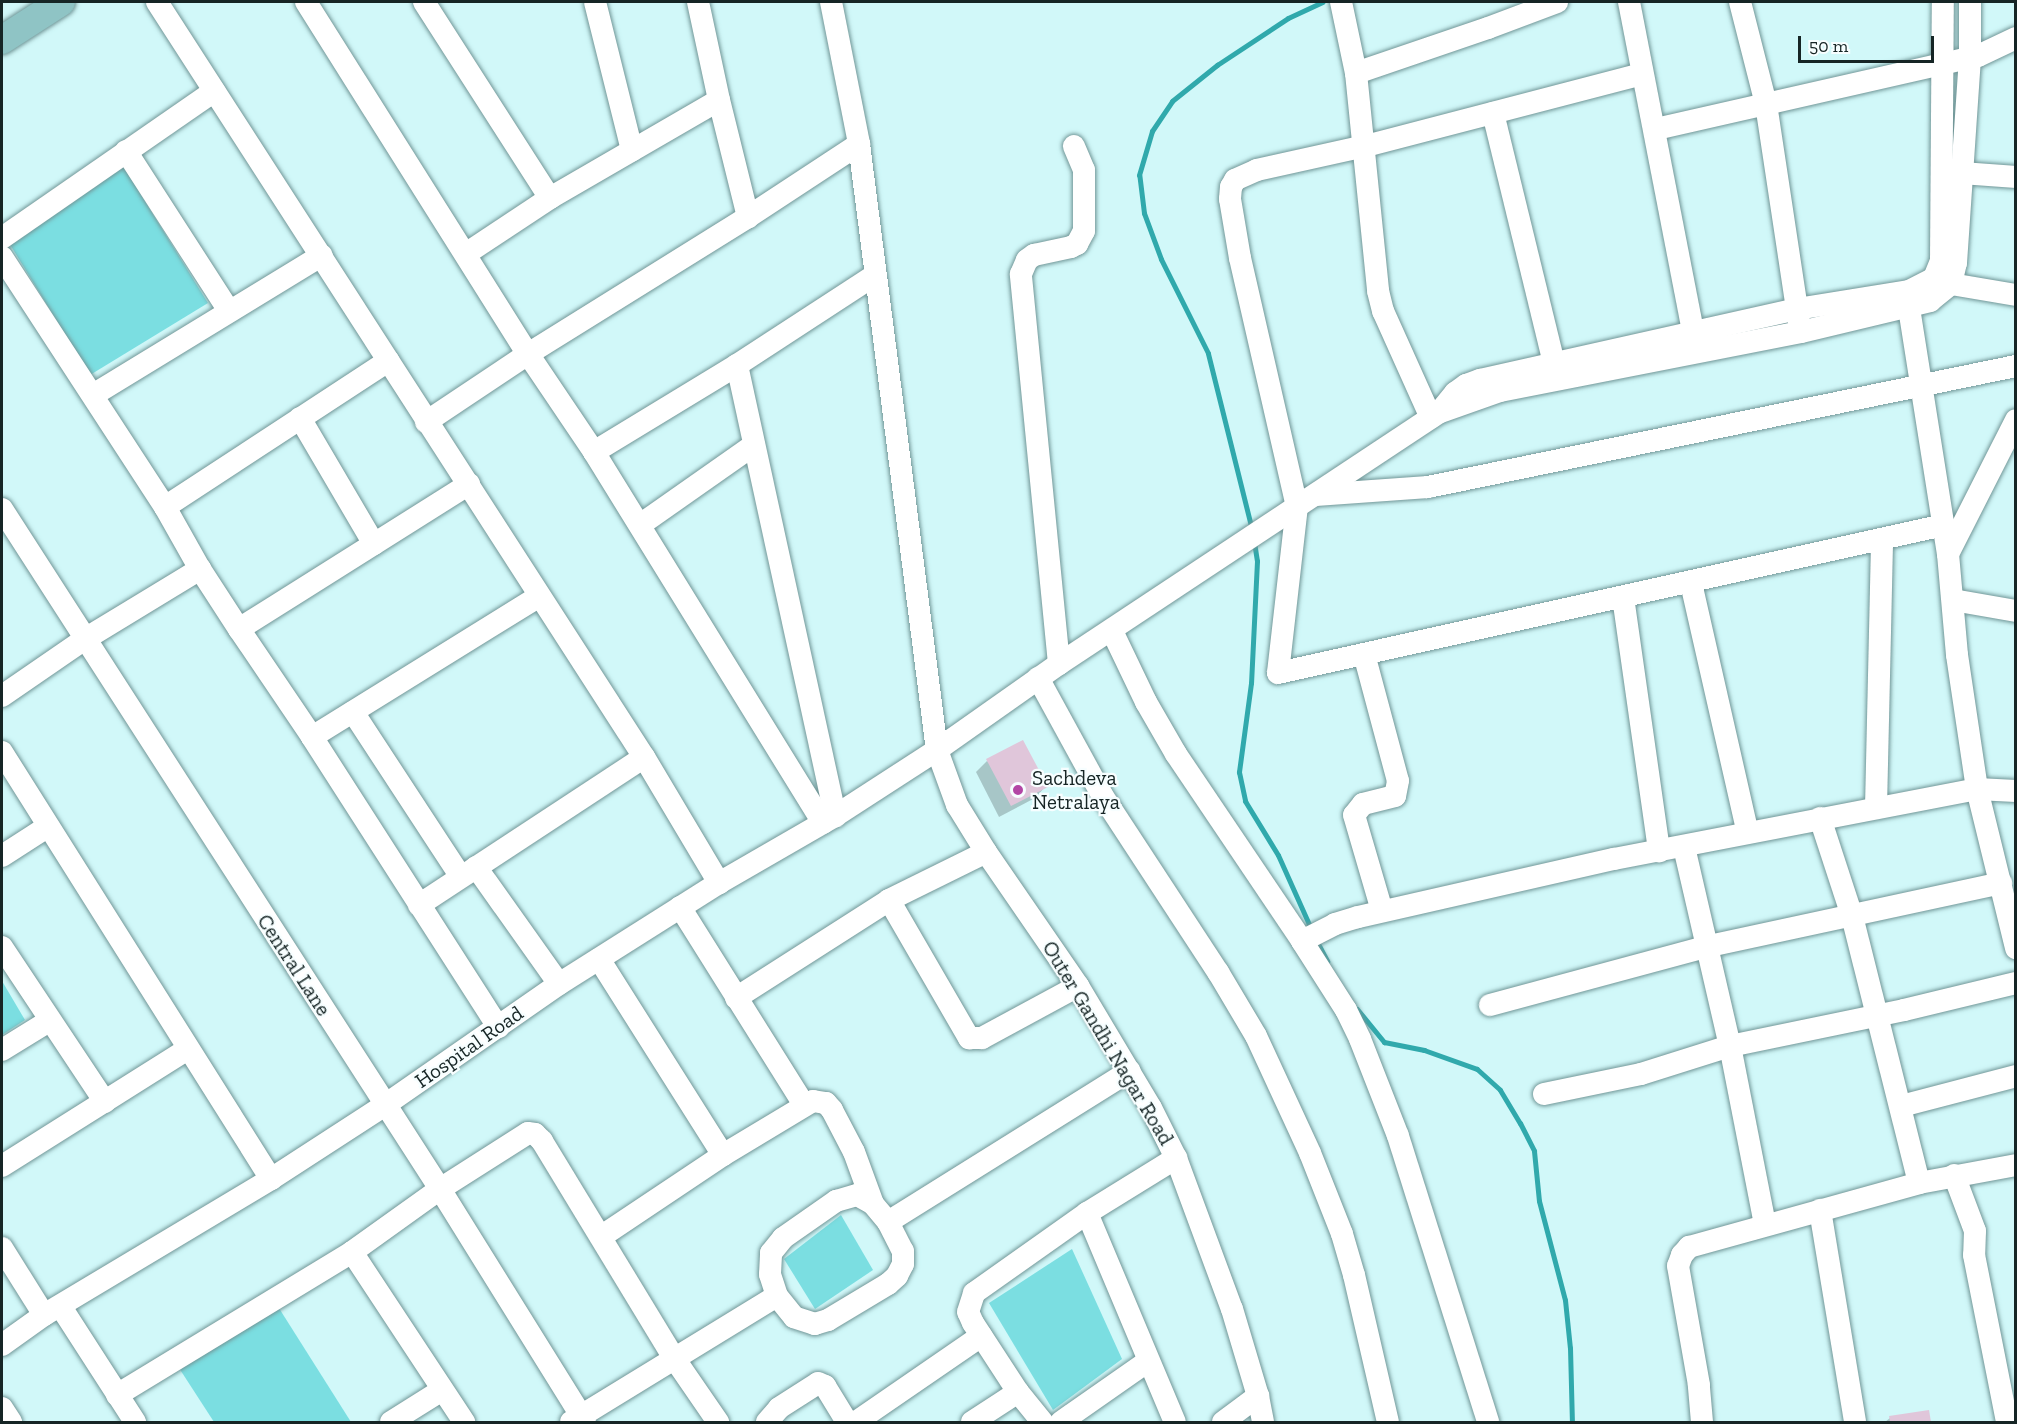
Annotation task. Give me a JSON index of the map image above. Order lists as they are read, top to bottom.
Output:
{
  "streets": {
    "street": ["Central Lane", "Outer Gandhi Nagar Road", "Hospital Road"]
  },
  "crossings": [
    ["Central Lane", "Hospital Road"],
    ["Outer Gandhi Nagar Road", "Hospital Road"]
  ],
  "places": ["Sachdeva Netralaya"],
  "scale_bar": "50 m"
}
